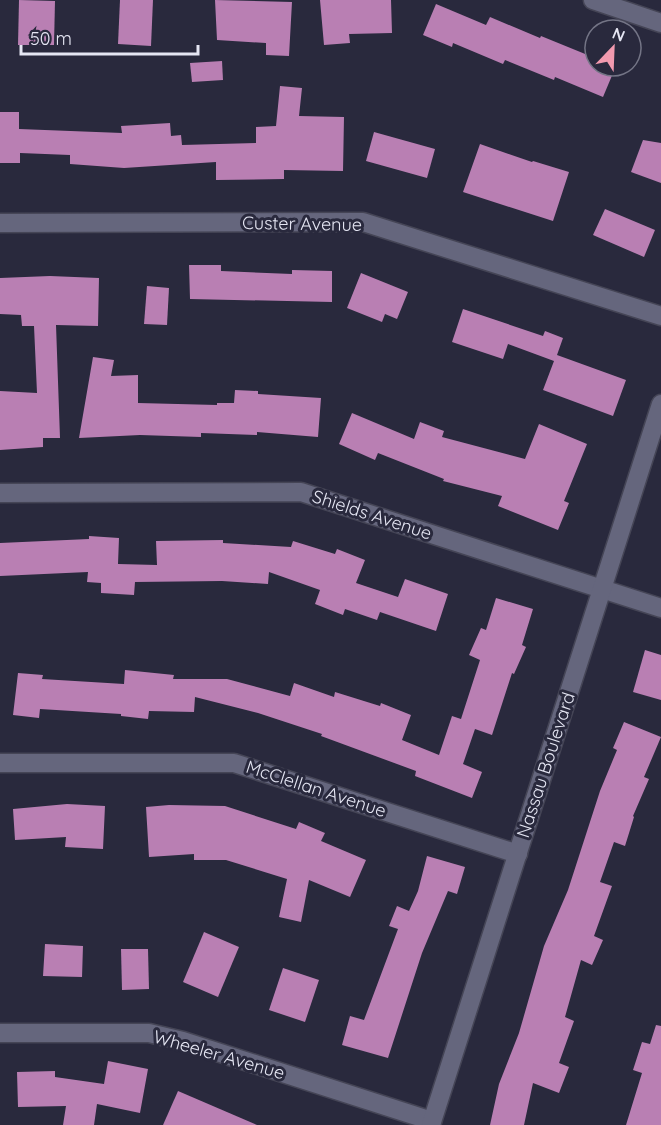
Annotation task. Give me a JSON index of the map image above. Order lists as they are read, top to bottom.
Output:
{
  "streets": {
    "street": [
      "Custer Avenue",
      "Shields Avenue",
      "Nassau Boulevard",
      "McClellan Avenue",
      "Wheeler Avenue"
    ]
  },
  "crossings": [
    ["Shields Avenue", "Nassau Boulevard"],
    ["Nassau Boulevard", "McClellan Avenue"],
    ["Nassau Boulevard", "Wheeler Avenue"]
  ],
  "scale_bar": "50 m",
  "north": "top right"
}
